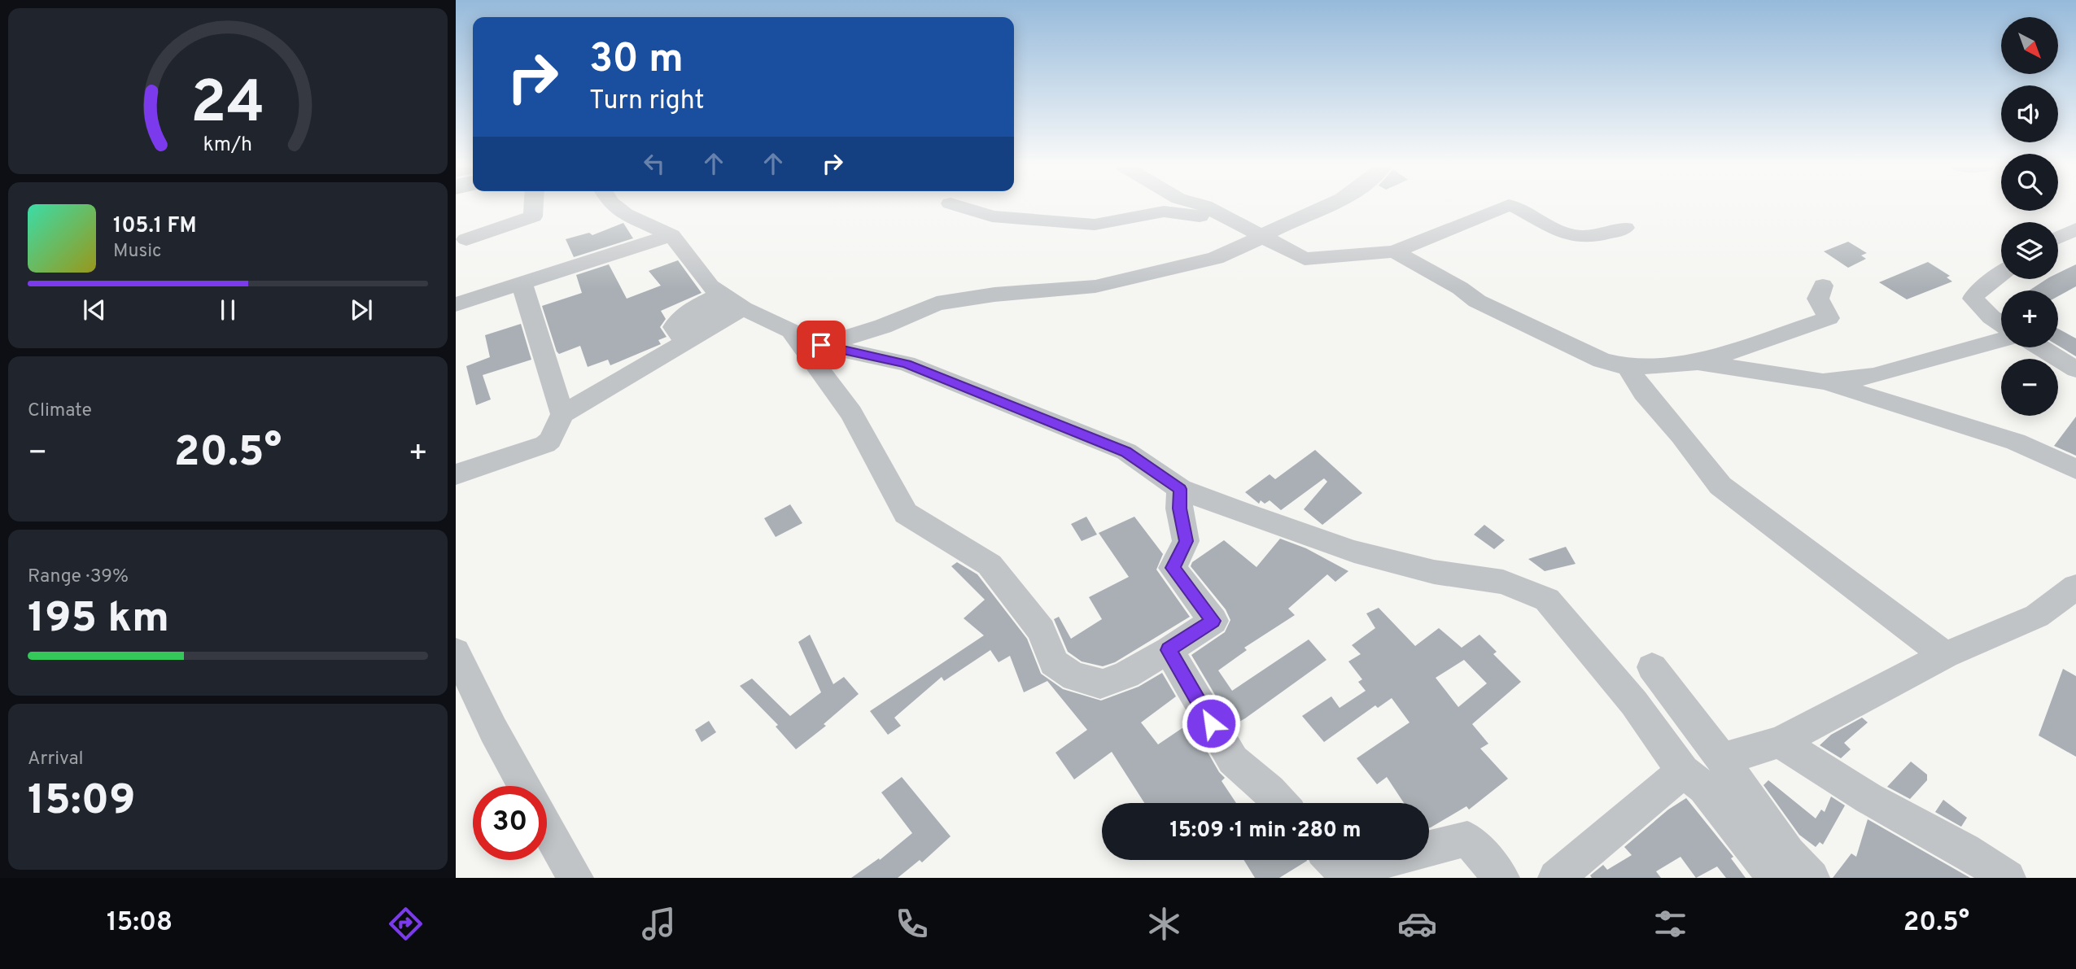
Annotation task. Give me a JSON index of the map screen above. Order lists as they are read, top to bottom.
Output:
{
  "north": "bottom right",
  "page": {
    "map_buttons": ["+", "−"],
    "turn": ["30 m", "Turn right"],
    "song": ["105.1 FM", "Music"],
    "tile": [
      "Climate",
      ["Range · 39%", "195 km"],
      ["Arrival", "15:09"]
    ],
    "heat": ["−", "20.5°", "+"],
    "limit": "30",
    "trip": "15:09 · 1 min · 280 m",
    "tabs": ["15:08", "20.5°"],
    "gauge": ["24", "km/h"]
  }
}
